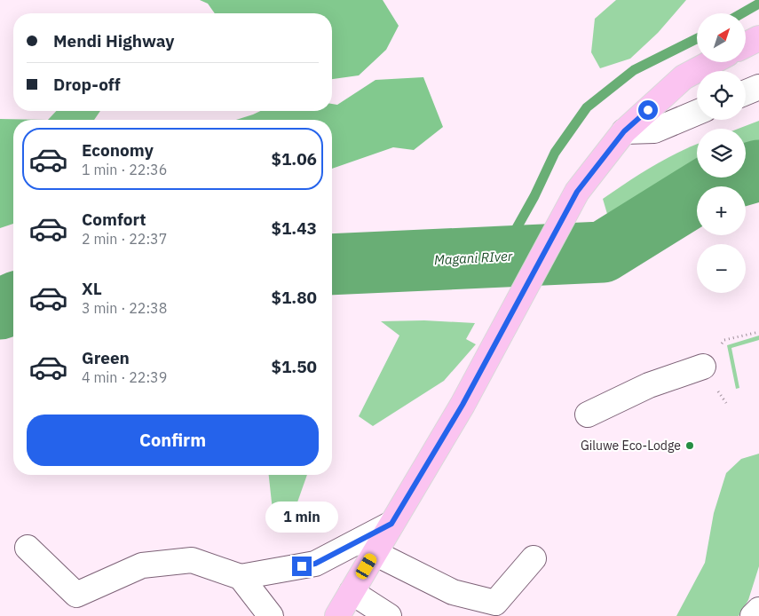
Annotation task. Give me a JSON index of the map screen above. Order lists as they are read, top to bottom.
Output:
{
  "water": ["Magani RIver"],
  "places": ["Giluwe Eco-Lodge"],
  "north": "top right",
  "page": {
    "map_buttons": ["+", "−"],
    "banner": ["Mendi Highway", "Drop-off"],
    "list": [
      {
        "name": "Economy",
        "note": "1 min · 22:36",
        "value": "$1.06"
      },
      {
        "name": "Comfort",
        "note": "2 min · 22:37",
        "value": "$1.43"
      },
      {
        "name": "XL",
        "note": "3 min · 22:38",
        "value": "$1.80"
      },
      {
        "name": "Green",
        "note": "4 min · 22:39",
        "value": "$1.50"
      }
    ],
    "buttons": "Confirm",
    "bubble": "1 min"
  }
}
